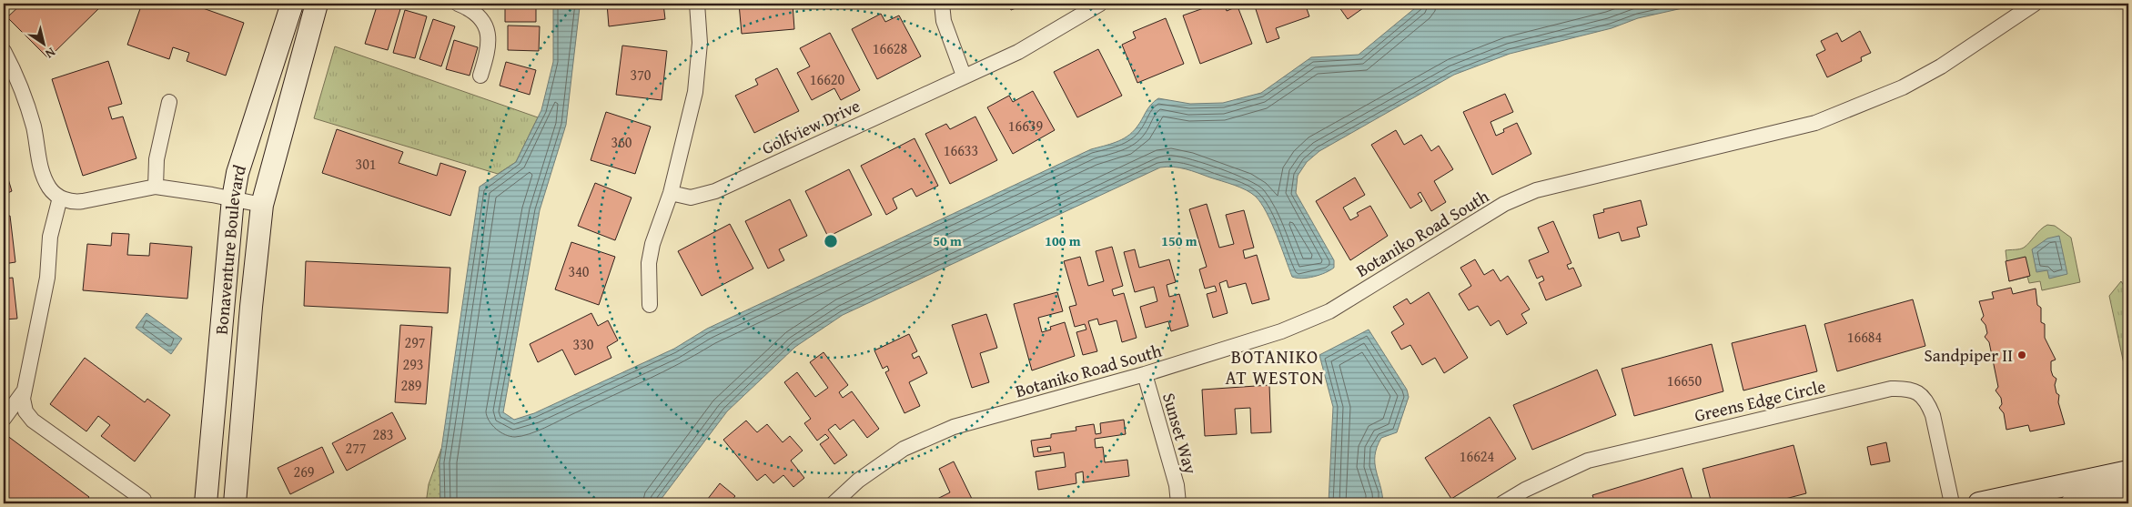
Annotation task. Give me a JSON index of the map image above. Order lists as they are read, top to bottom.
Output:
{
  "streets": {
    "main road": ["Bonaventure Boulevard"],
    "street": [
      "Golfview Drive",
      "Botaniko Road South",
      "Greens Edge Circle",
      "Sunset Way"
    ]
  },
  "crossings": [
    ["Botaniko Road South", "Sunset Way"]
  ],
  "districts": ["BOTANIKO AT WESTON"],
  "places": ["Sandpiper II"],
  "house_numbers": [
    "16628",
    "370",
    "16620",
    "16639",
    "360",
    "16633",
    "301",
    "340",
    "16684",
    "297",
    "330",
    "293",
    "16650",
    "289",
    "283",
    "277",
    "16624",
    "269"
  ],
  "north": "bottom right",
  "rings": ["50 m", "100 m", "150 m"]
}
